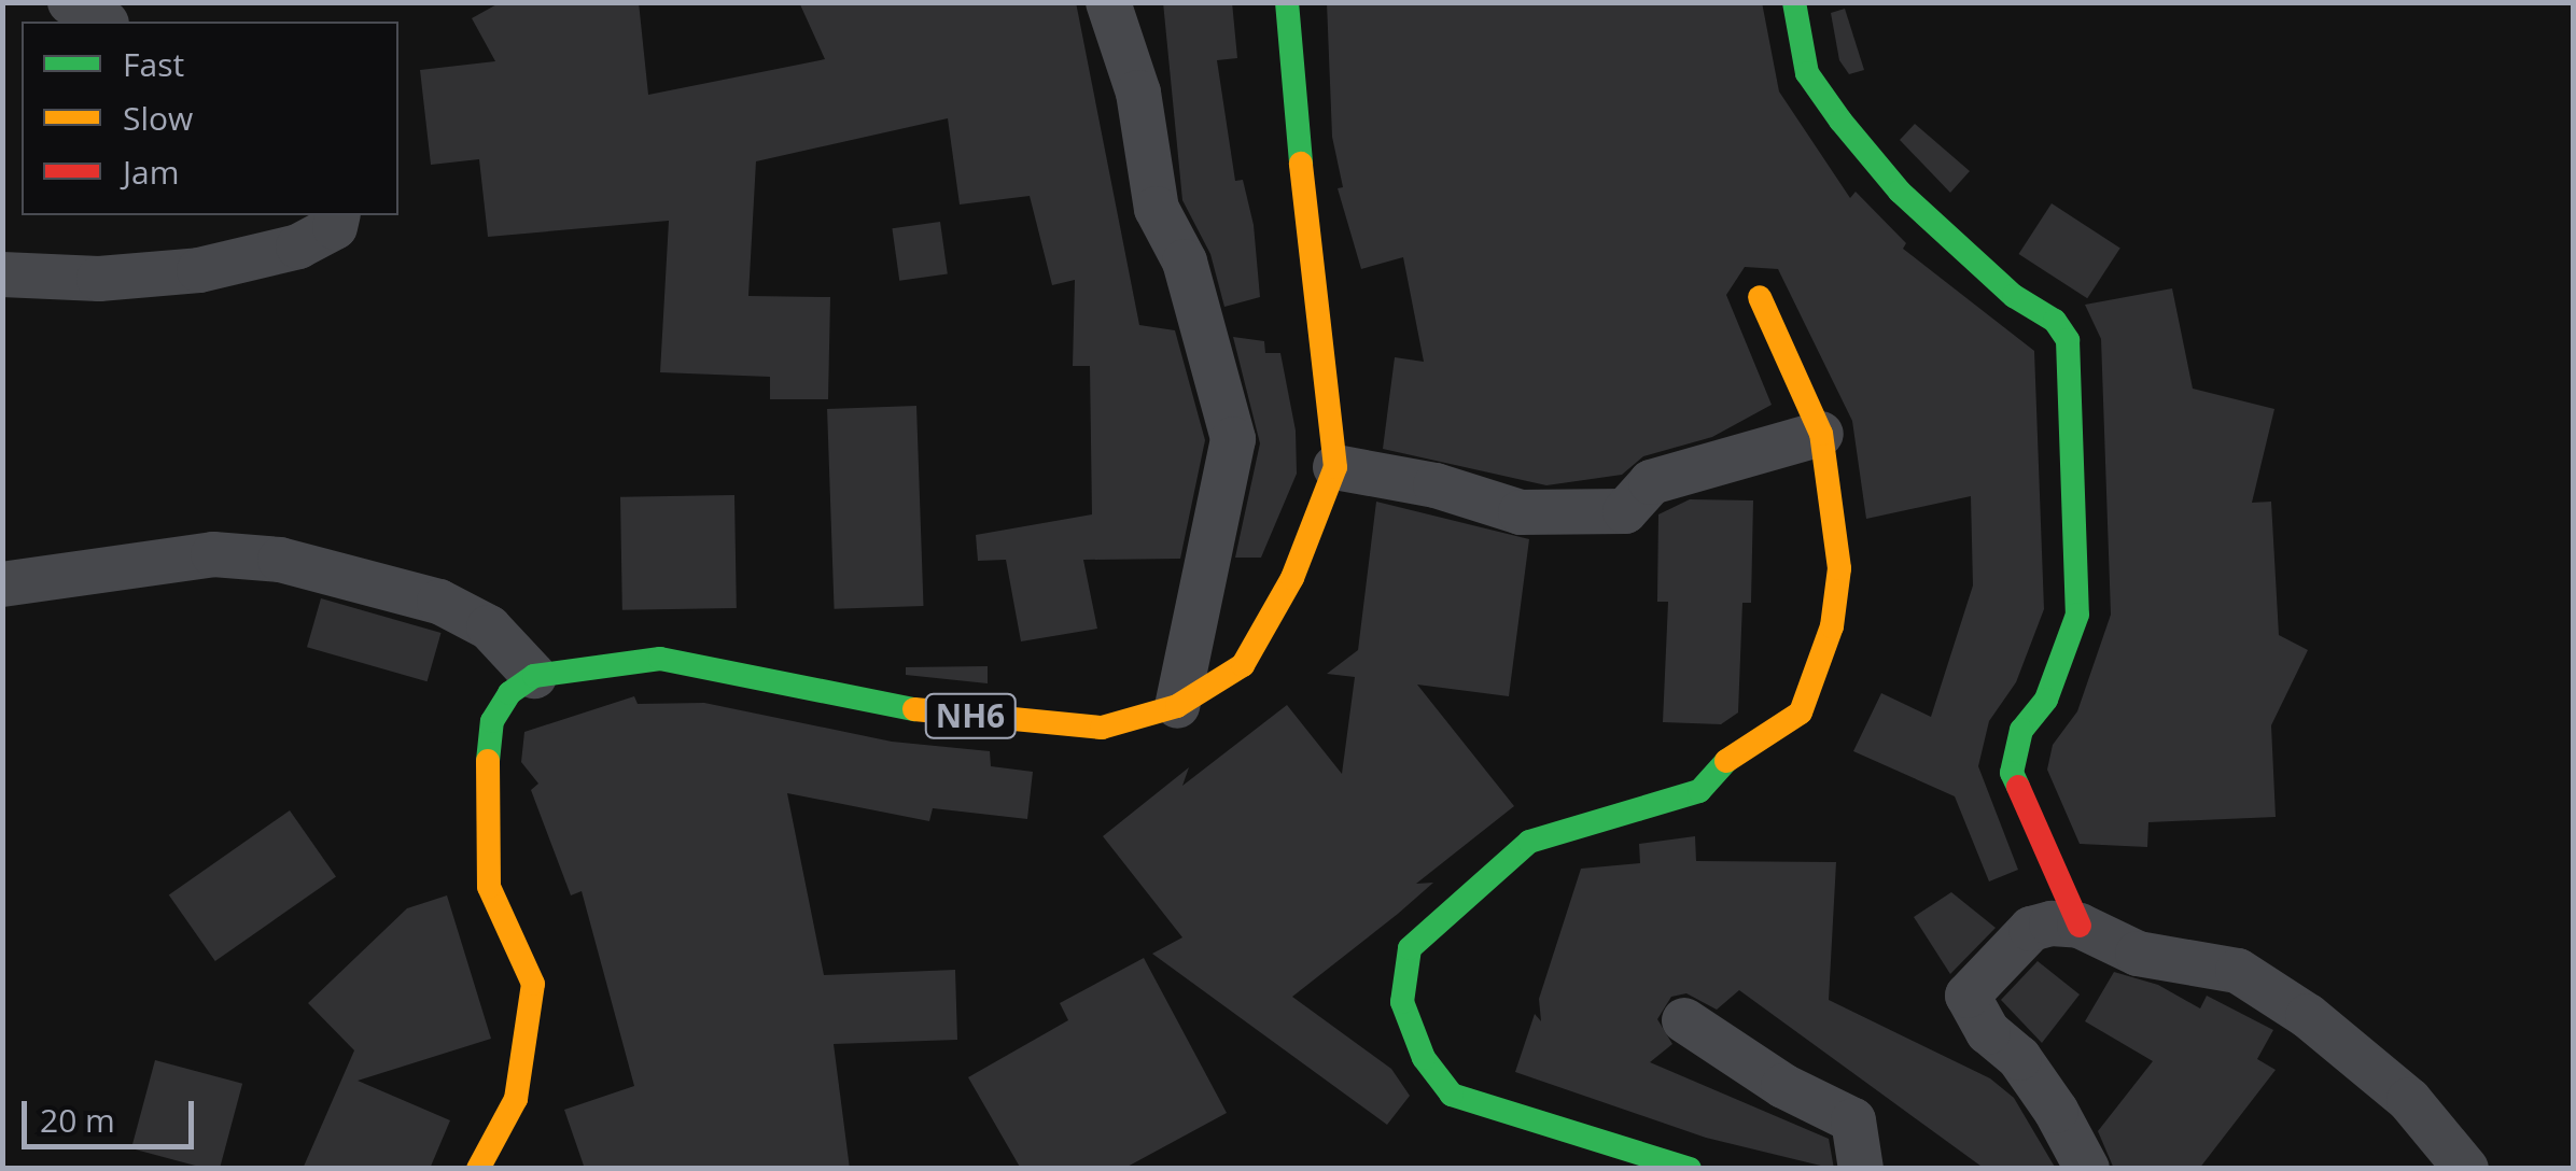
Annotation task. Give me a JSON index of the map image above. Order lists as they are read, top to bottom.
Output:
{
  "streets": {
    "main road": ["NH6"]
  },
  "legend": ["Fast", "Slow", "Jam"],
  "scale_bar": "20 m"
}
